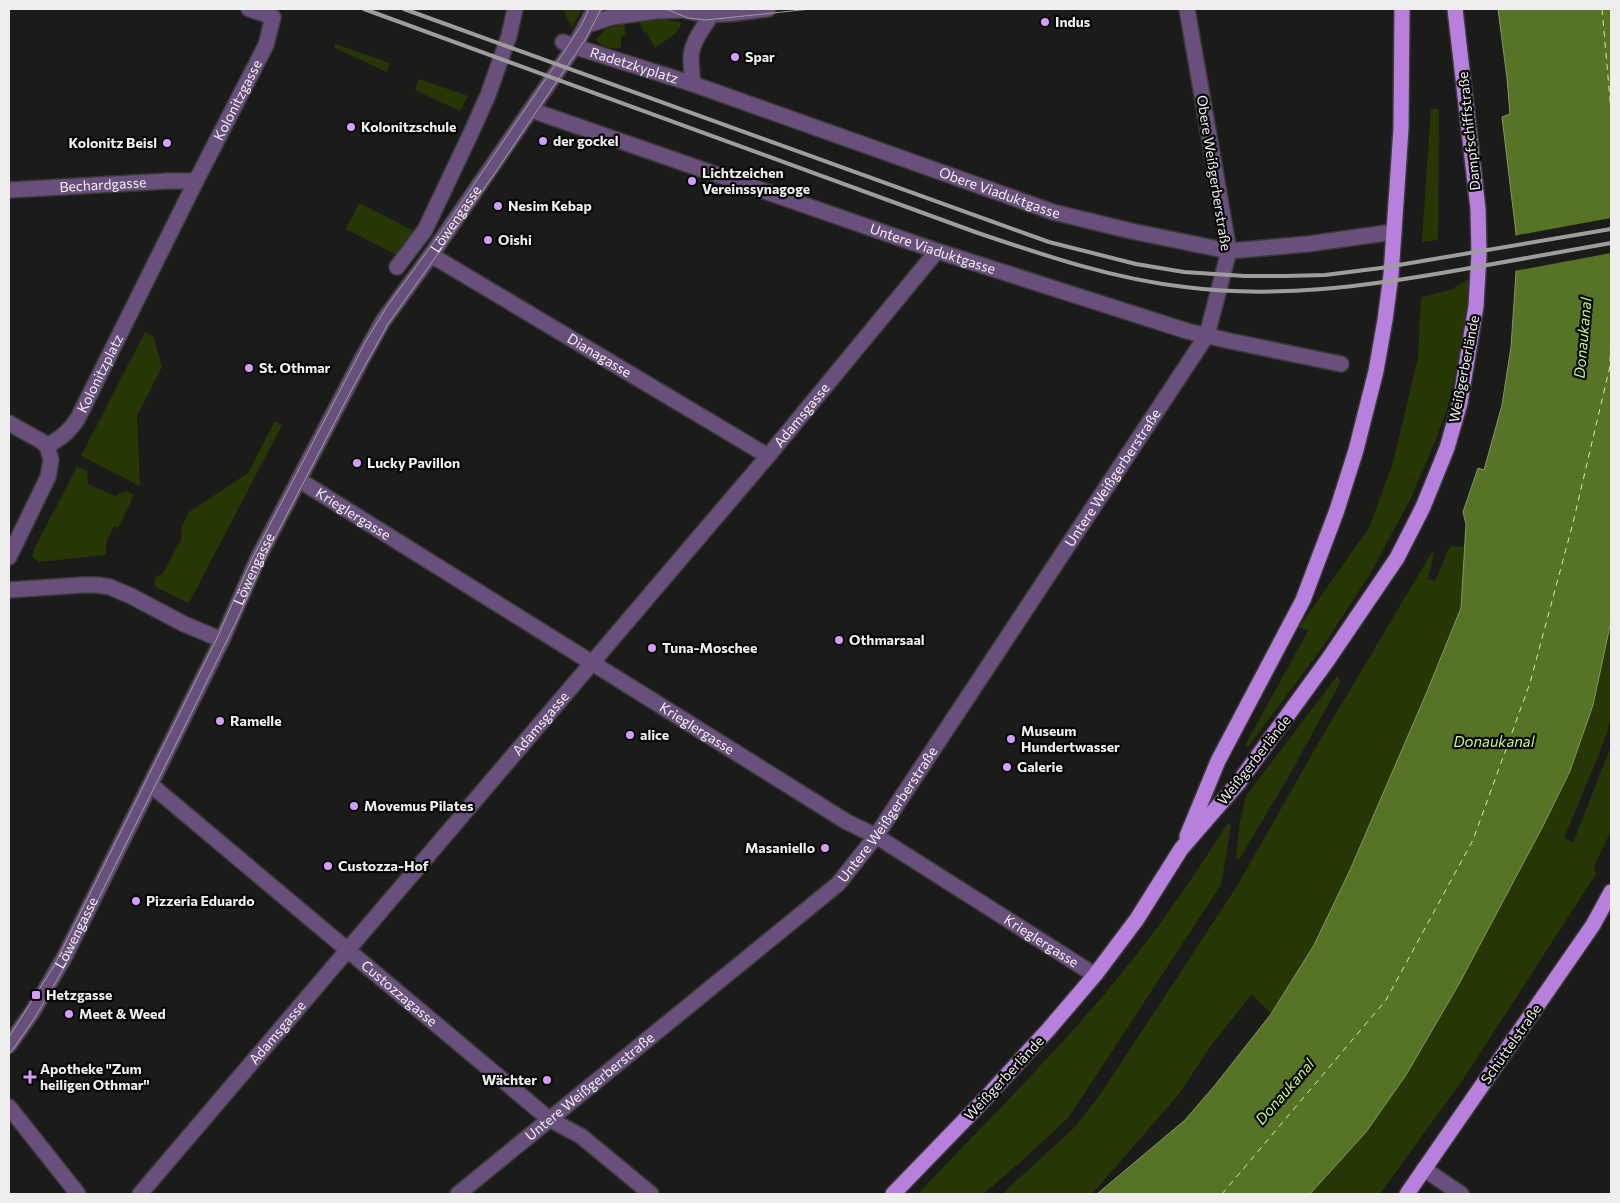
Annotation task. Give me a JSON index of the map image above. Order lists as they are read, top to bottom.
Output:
{
  "streets": {
    "main road": ["Dampfschiffstraße", "Weißgerberlände", "Schüttelstraße"],
    "street": [
      "Radetzkyplatz",
      "Kolonitzgasse",
      "Obere Weißgerberstraße",
      "Bechardgasse",
      "Obere Viaduktgasse",
      "Löwengasse",
      "Untere Viaduktgasse",
      "Dianagasse",
      "Kolonitzplatz",
      "Adamsgasse",
      "Untere Weißgerberstraße",
      "Krieglergasse",
      "Custozzagasse"
    ]
  },
  "crossings": [
    ["Radetzkyplatz", "Obere Viaduktgasse"],
    ["Radetzkyplatz", "Löwengasse"],
    ["Radetzkyplatz", "Untere Viaduktgasse"],
    ["Kolonitzgasse", "Bechardgasse"],
    ["Kolonitzgasse", "Kolonitzplatz"],
    ["Dampfschiffstraße", "Weißgerberlände"],
    ["Obere Weißgerberstraße", "Obere Viaduktgasse"],
    ["Obere Weißgerberstraße", "Untere Viaduktgasse"],
    ["Obere Weißgerberstraße", "Untere Weißgerberstraße"],
    ["Bechardgasse", "Kolonitzplatz"],
    ["Löwengasse", "Untere Viaduktgasse"],
    ["Löwengasse", "Dianagasse"],
    ["Löwengasse", "Krieglergasse"],
    ["Löwengasse", "Custozzagasse"],
    ["Untere Viaduktgasse", "Adamsgasse"],
    ["Untere Viaduktgasse", "Untere Weißgerberstraße"],
    ["Dianagasse", "Adamsgasse"],
    ["Weißgerberlände", "Krieglergasse"],
    ["Adamsgasse", "Krieglergasse"],
    ["Adamsgasse", "Custozzagasse"],
    ["Untere Weißgerberstraße", "Krieglergasse"],
    ["Untere Weißgerberstraße", "Custozzagasse"]
  ],
  "water": ["Donaukanal"],
  "places": {
    "other": [
      "Indus",
      "Spar",
      "Kolonitzschule",
      "der gockel",
      "Kolonitz Beisl",
      "Lichtzeichen Vereinssynagoge",
      "Nesim Kebap",
      "Oishi",
      "St. Othmar",
      "Lucky Pavillon",
      "Othmarsaal",
      "Tuna-Moschee",
      "Ramelle",
      "alice",
      "Museum Hundertwasser",
      "Galerie",
      "Movemus Pilates",
      "Masaniello",
      "Custozza-Hof",
      "Pizzeria Eduardo",
      "Meet & Weed",
      "Wächter"
    ],
    "transit": ["Hetzgasse"],
    "health": ["Apotheke \"Zum heiligen Othmar\""]
  }
}
